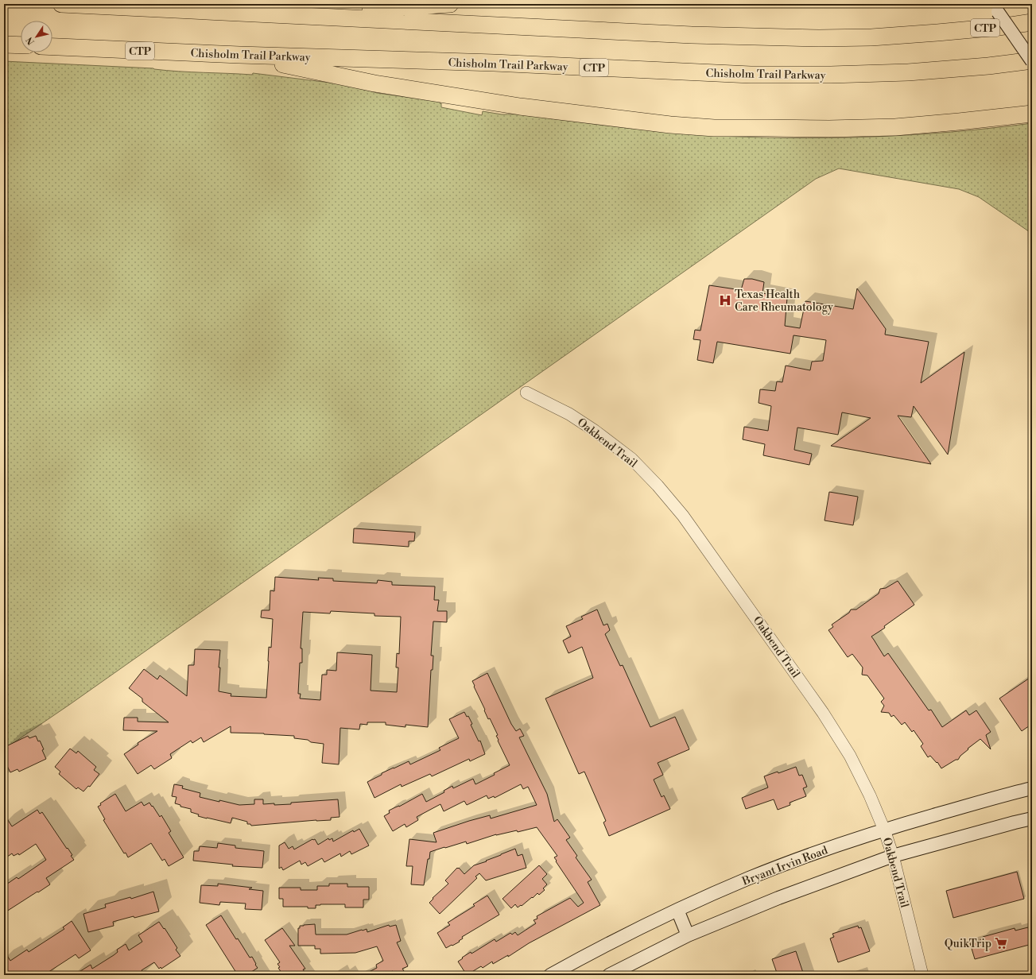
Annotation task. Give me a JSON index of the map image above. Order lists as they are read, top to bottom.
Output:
{
  "streets": {
    "highway": ["CTP", "Chisholm Trail Parkway"],
    "main road": ["Bryant Irvin Road"],
    "street": ["Oakbend Trail"]
  },
  "crossings": [
    ["Oakbend Trail", "Bryant Irvin Road"]
  ],
  "places": {
    "hospital": ["Texas Health Care Rheumatology"],
    "supermarket": ["QuikTrip"]
  },
  "north": "bottom left"
}
